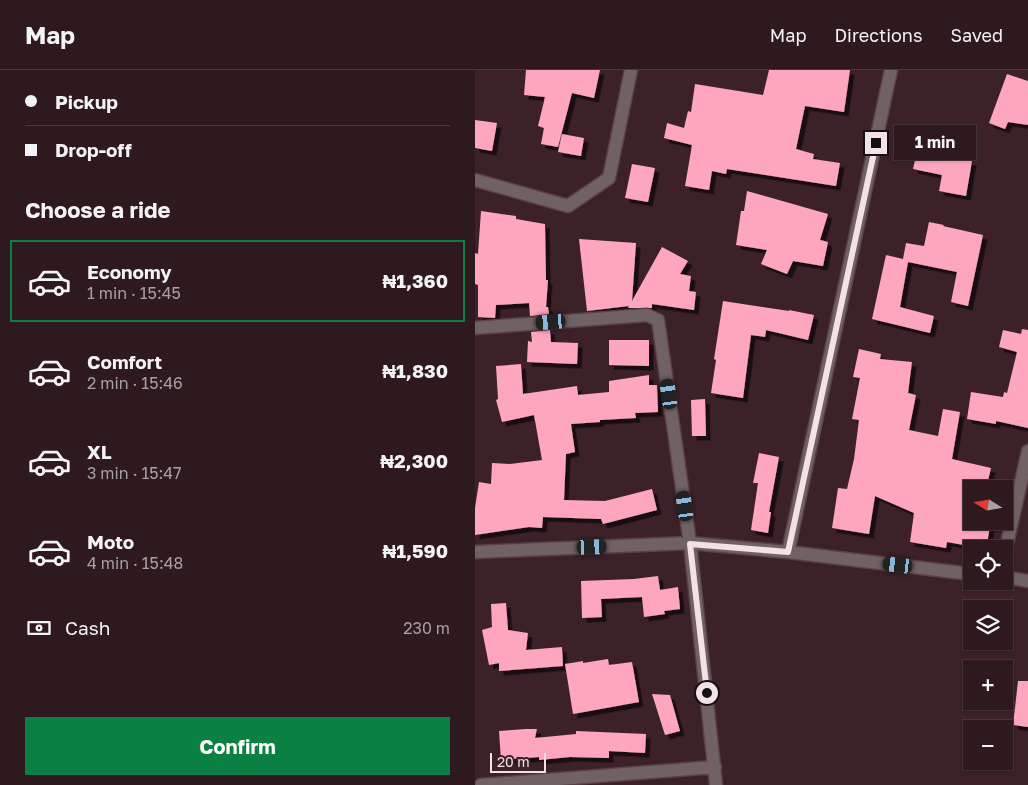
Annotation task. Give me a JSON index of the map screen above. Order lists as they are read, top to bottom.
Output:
{
  "scale_bar": "20 m",
  "north": "left",
  "page": {
    "header": "Map",
    "nav": ["Map", "Directions", "Saved"],
    "banner": ["Pickup", "Drop-off"],
    "bubble": "1 min",
    "heading": "Choose a ride",
    "list": [
      {
        "name": "Economy",
        "note": "1 min · 15:45",
        "value": "₦1,360"
      },
      {
        "name": "Comfort",
        "note": "2 min · 15:46",
        "value": "₦1,830"
      },
      {
        "name": "XL",
        "note": "3 min · 15:47",
        "value": "₦2,300"
      },
      {
        "name": "Moto",
        "note": "4 min · 15:48",
        "value": "₦1,590"
      }
    ],
    "map_buttons": ["+", "−"],
    "pay": ["Cash", "230 m"],
    "buttons": "Confirm",
    "scale": "20 m"
  }
}
